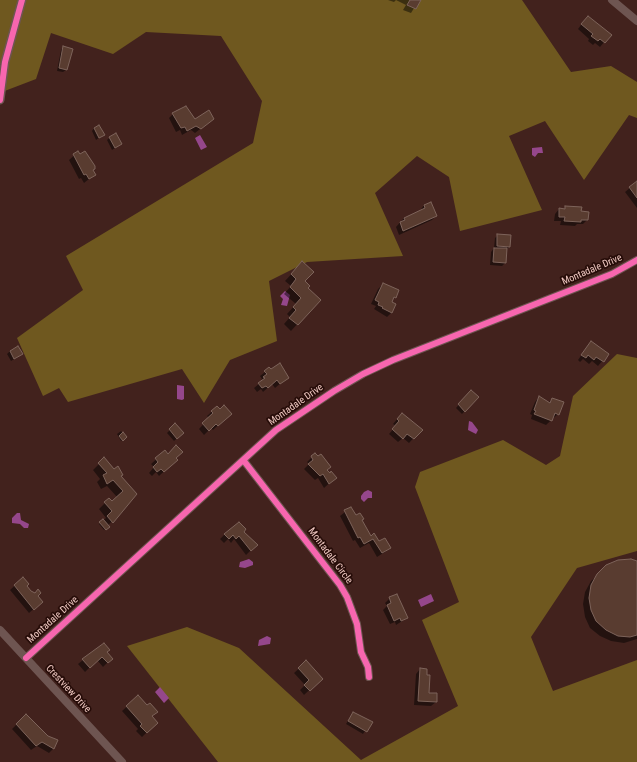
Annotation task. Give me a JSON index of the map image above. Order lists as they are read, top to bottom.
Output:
{
  "streets": {
    "street": ["Montadale Drive", "Montadale Circle", "Crestview Drive"]
  },
  "crossings": [
    ["Montadale Drive", "Montadale Circle"],
    ["Montadale Drive", "Crestview Drive"]
  ]
}
